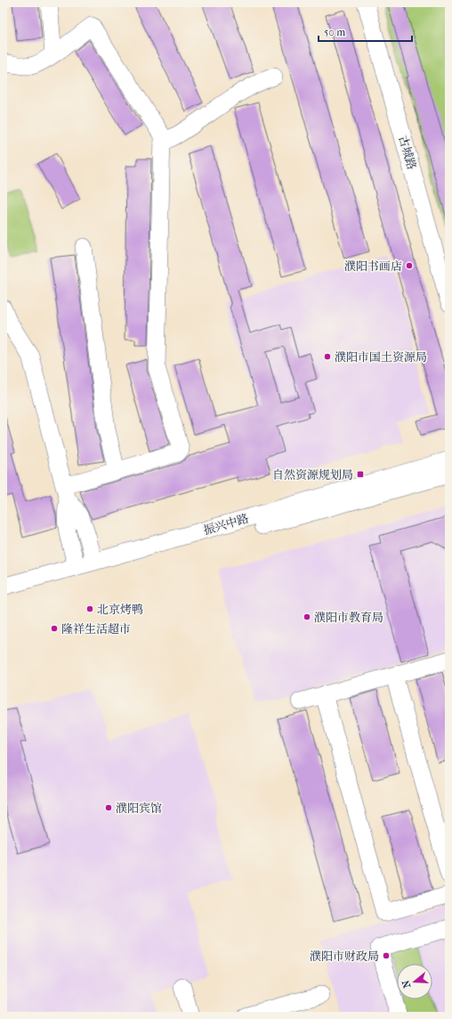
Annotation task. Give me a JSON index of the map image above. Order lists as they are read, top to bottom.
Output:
{
  "streets": {
    "street": ["古城路", "振兴中路"]
  },
  "places": {
    "other": [
      "濮阳书画店",
      "濮阳市国土资源局",
      "北京烤鸭",
      "濮阳市教育局",
      "隆祥生活超市",
      "濮阳宾馆",
      "濮阳市财政局"
    ],
    "transit": ["自然资源规划局"]
  },
  "scale_bar": "50 m",
  "north": "left"
}
